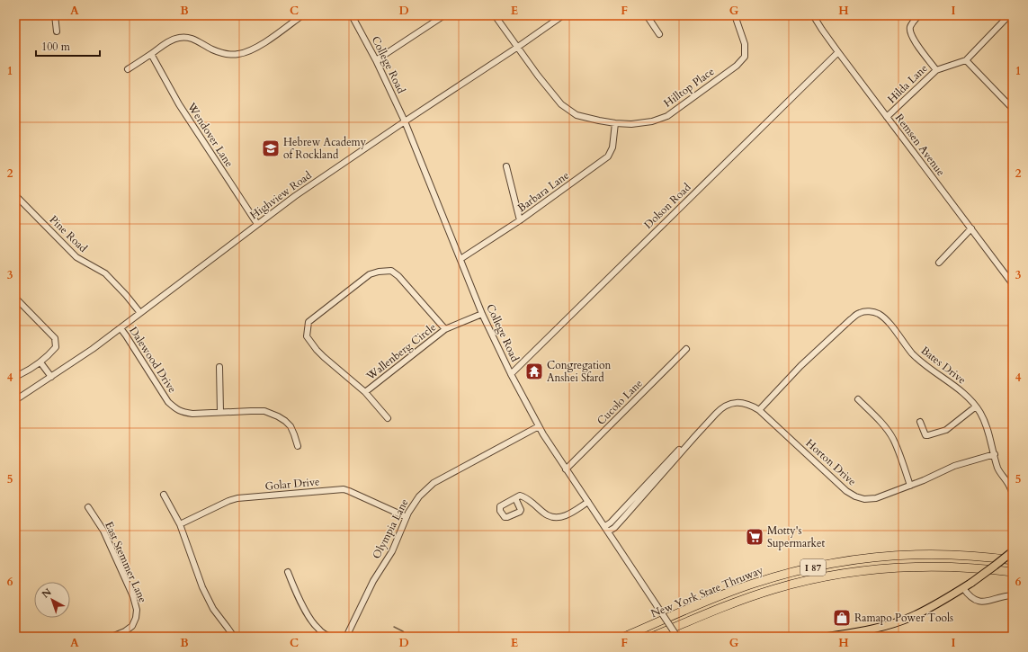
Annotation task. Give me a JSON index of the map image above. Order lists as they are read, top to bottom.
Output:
{
  "streets": {
    "highway": ["I 87", "New York State Thruway"],
    "street": [
      "College Road",
      "Hilda Lane",
      "Hilltop Place",
      "Wendover Lane",
      "Remsen Avenue",
      "Barbara Lane",
      "Highview Road",
      "Dolson Road",
      "Pine Road",
      "Wallenberg Circle",
      "Dalewood Drive",
      "Bates Drive",
      "Cucolo Lane",
      "Horton Drive",
      "Golar Drive",
      "Olympia Lane",
      "East Stemmer Lane"
    ]
  },
  "crossings": [
    ["College Road", "Barbara Lane"],
    ["College Road", "Highview Road"],
    ["College Road", "Dolson Road"],
    ["College Road", "Wallenberg Circle"],
    ["College Road", "Cucolo Lane"],
    ["College Road", "Horton Drive"],
    ["College Road", "Olympia Lane"],
    ["Hilda Lane", "Remsen Avenue"],
    ["Hilltop Place", "Barbara Lane"],
    ["Hilltop Place", "Highview Road"],
    ["Wendover Lane", "Highview Road"],
    ["Remsen Avenue", "Dolson Road"],
    ["Highview Road", "Pine Road"],
    ["Highview Road", "Dalewood Drive"],
    ["Bates Drive", "Horton Drive"],
    ["Golar Drive", "Olympia Lane"]
  ],
  "places": {
    "school or university": ["Hebrew Academy of Rockland"],
    "temple": ["Congregation Anshei Sfard"],
    "supermarket": ["Motty's Supermarket"],
    "shop": ["Ramapo Power Tools"]
  },
  "scale_bar": "100 m",
  "north": "top left",
  "grid": {
    "columns": [
      "A",
      "B",
      "C",
      "D",
      "E",
      "F",
      "G",
      "H",
      "I"
    ],
    "rows": [
      "1",
      "2",
      "3",
      "4",
      "5",
      "6"
    ]
  }
}
